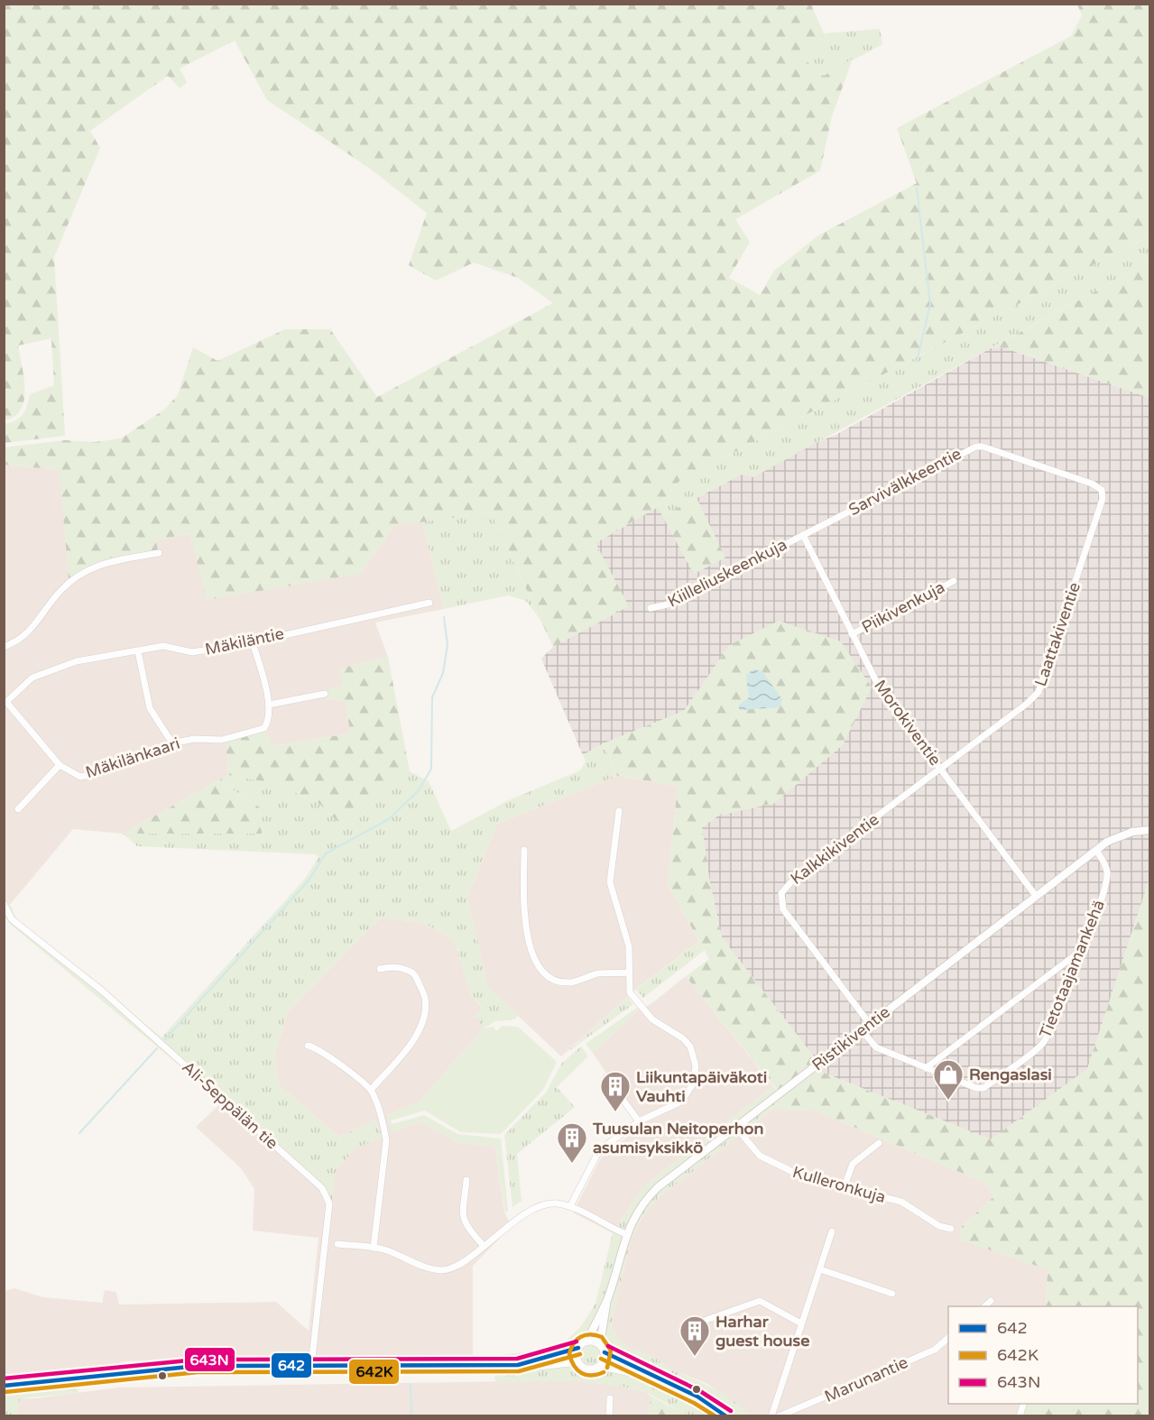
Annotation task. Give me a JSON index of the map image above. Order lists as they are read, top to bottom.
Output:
{
  "streets": {
    "street": [
      "Sarvivälkkeentie",
      "Kiilleliuskeenkuja",
      "Piikivenkuja",
      "Laattakiventie",
      "Mäkiläntie",
      "Morokiventie",
      "Mäkilänkaari",
      "Kalkkikiventie",
      "Tietotaajamankehä",
      "Ristikiventie",
      "Ali-Seppälän tie",
      "Kulleronkuja",
      "Marunantie"
    ]
  },
  "crossings": [
    ["Sarvivälkkeentie", "Kiilleliuskeenkuja"],
    ["Sarvivälkkeentie", "Laattakiventie"],
    ["Sarvivälkkeentie", "Morokiventie"],
    ["Kiilleliuskeenkuja", "Morokiventie"],
    ["Piikivenkuja", "Morokiventie"],
    ["Laattakiventie", "Morokiventie"],
    ["Laattakiventie", "Kalkkikiventie"],
    ["Mäkiläntie", "Mäkilänkaari"],
    ["Morokiventie", "Kalkkikiventie"],
    ["Morokiventie", "Ristikiventie"],
    ["Kalkkikiventie", "Ristikiventie"],
    ["Tietotaajamankehä", "Ristikiventie"],
    ["Ristikiventie", "Kulleronkuja"]
  ],
  "places": {
    "shop": ["Rengaslasi"],
    "building": ["Liikuntapäiväkoti Vauhti", "Tuusulan Neitoperhon asumisyksikkö", "Harhar guest house"]
  },
  "lines": ["transit line 642K", "transit line 643N", "transit line 642"],
  "legend": ["642", "642K", "643N"]
}
